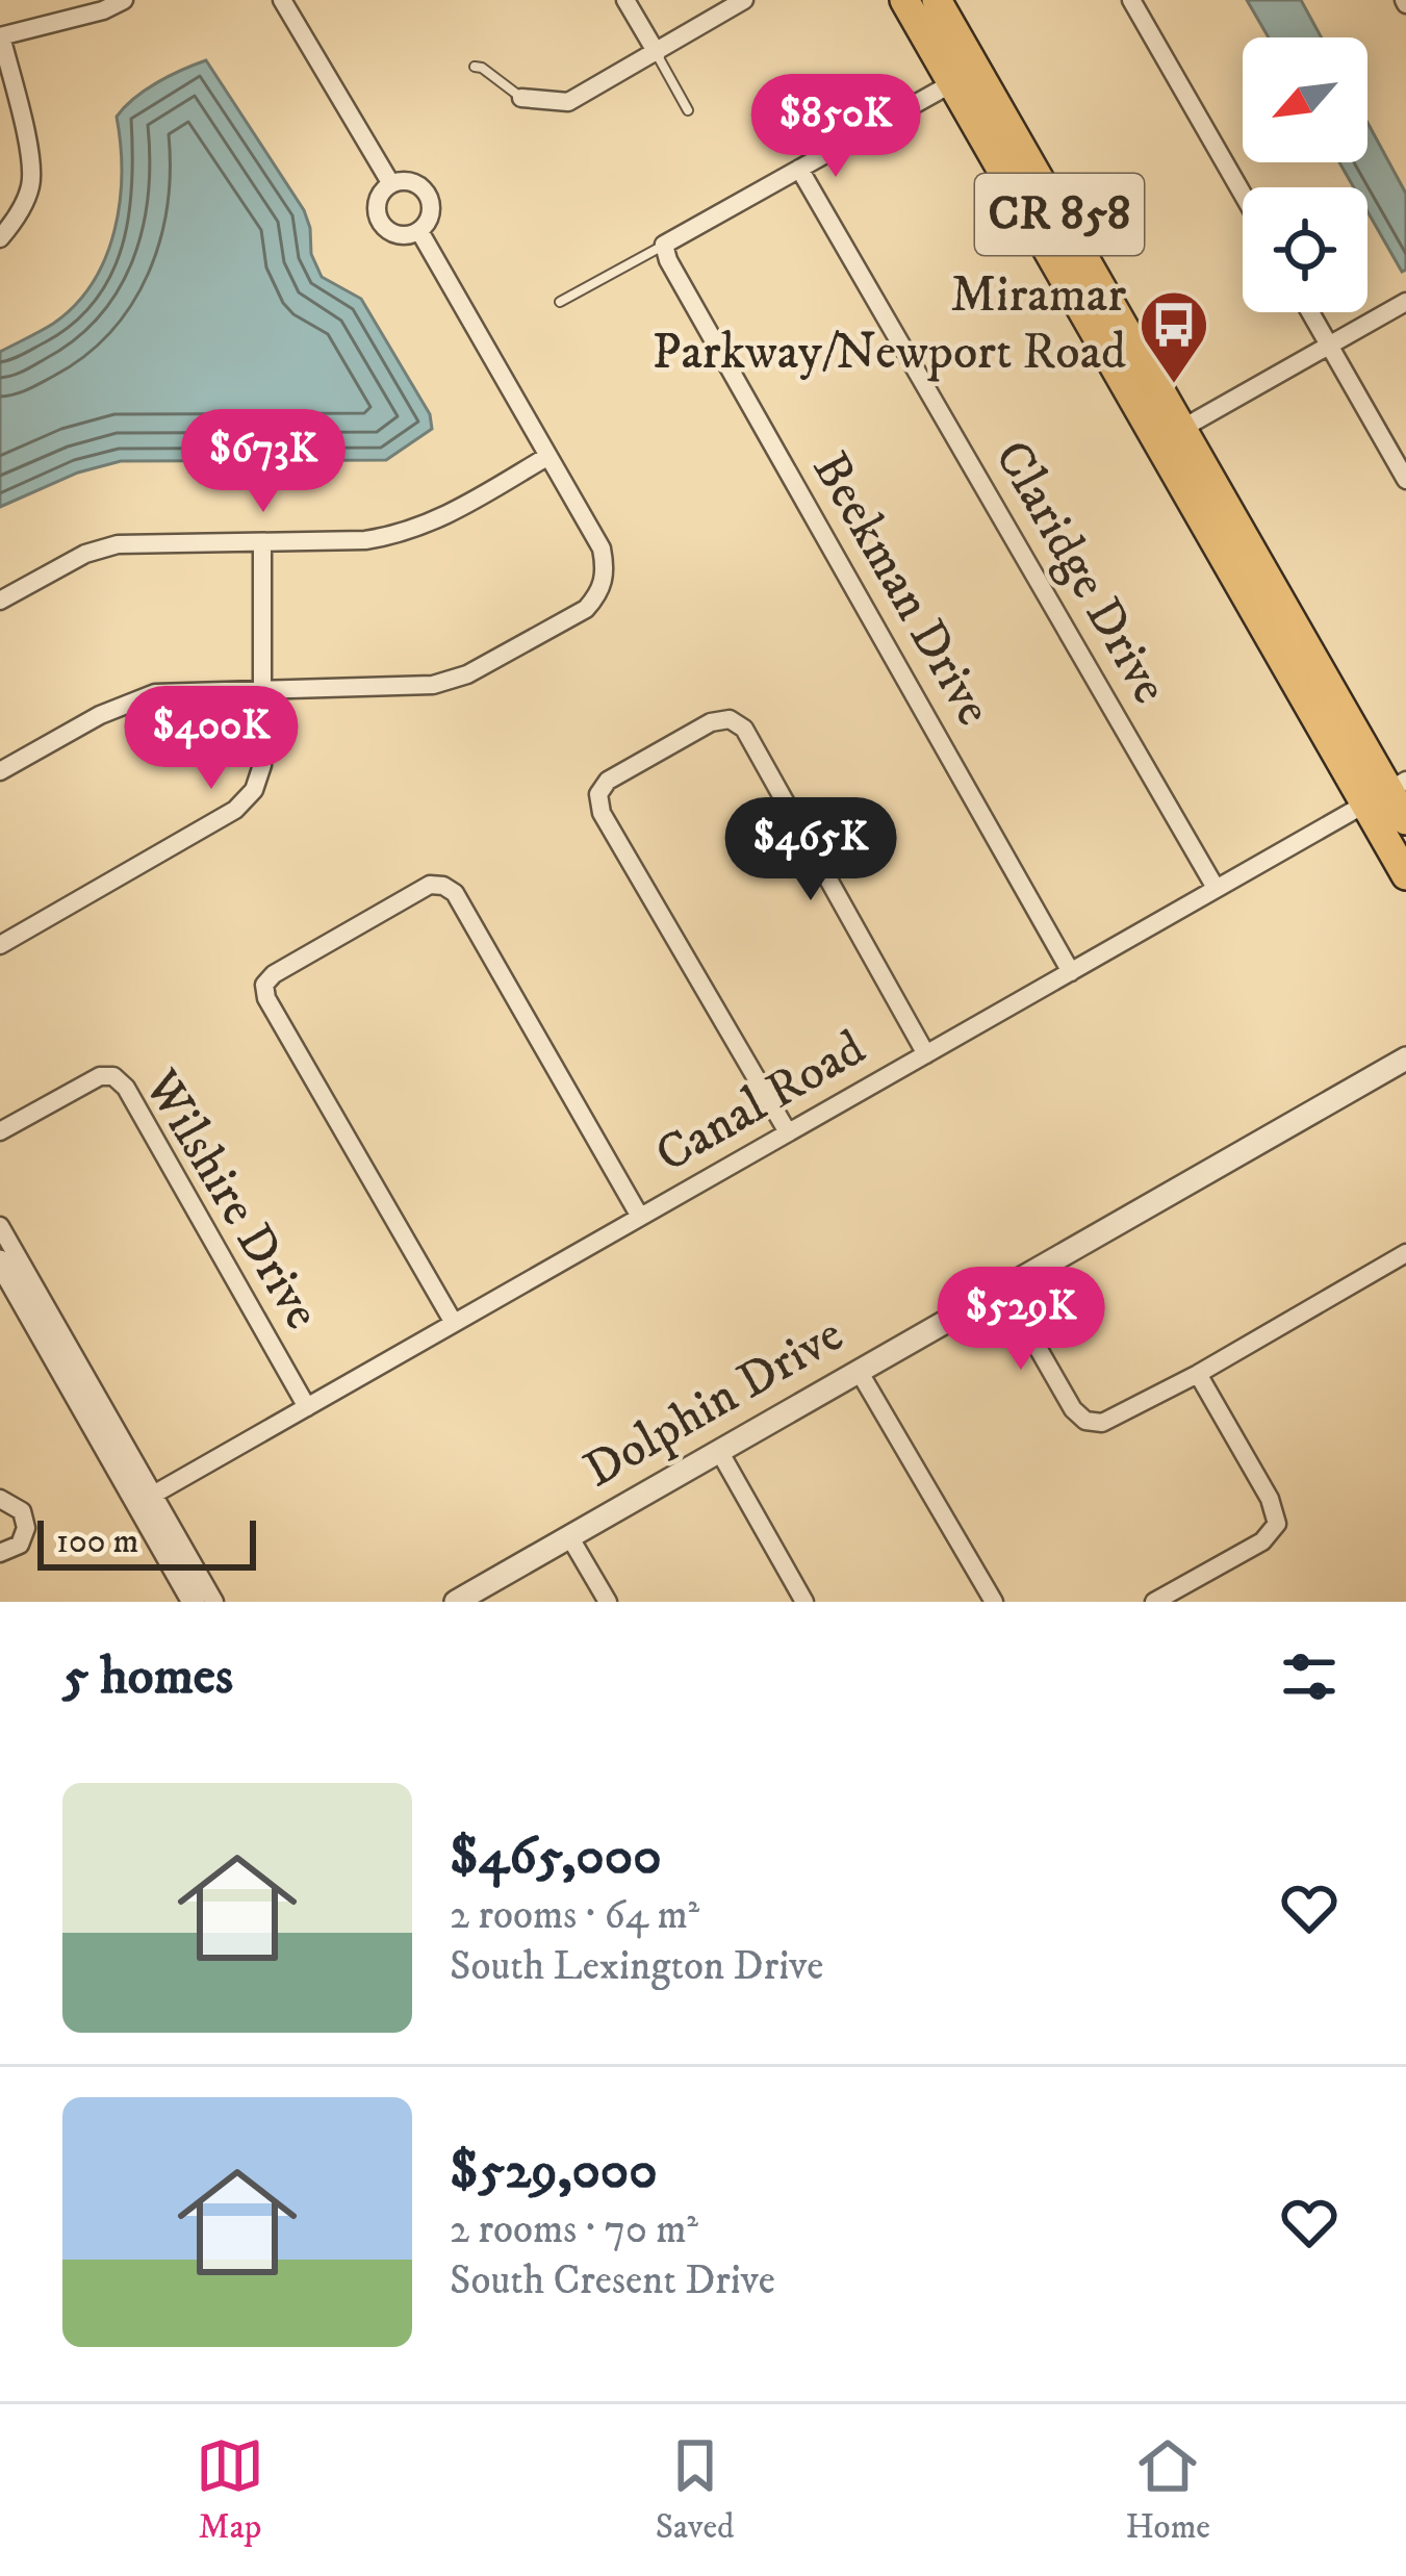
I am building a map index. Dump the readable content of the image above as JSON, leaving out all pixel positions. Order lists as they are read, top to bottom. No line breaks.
{"streets":{"main road":["CR 858"],"street":["Claridge Drive","Beekman Drive","Canal Road","Wilshire Drive","Dolphin Drive"]},"crossings":[["CR 858","Canal Road"],["Claridge Drive","Canal Road"],["Beekman Drive","Canal Road"],["Canal Road","Wilshire Drive"]],"places":{"bus stop":["Miramar Parkway/Newport Road"]},"scale_bar":"100 m","north":"bottom left","page":{"price":["$850K","$673K","$400K","$465K","$529K"],"scale":"100 m","heading":"5 homes","list":[{"name":"$465,000","note":"2 rooms · 64 m² · South Lexington Drive"},{"name":"$529,000","note":"2 rooms · 70 m² · South Cresent Drive"}],"tabs":["Map","Saved","Home"]}}
